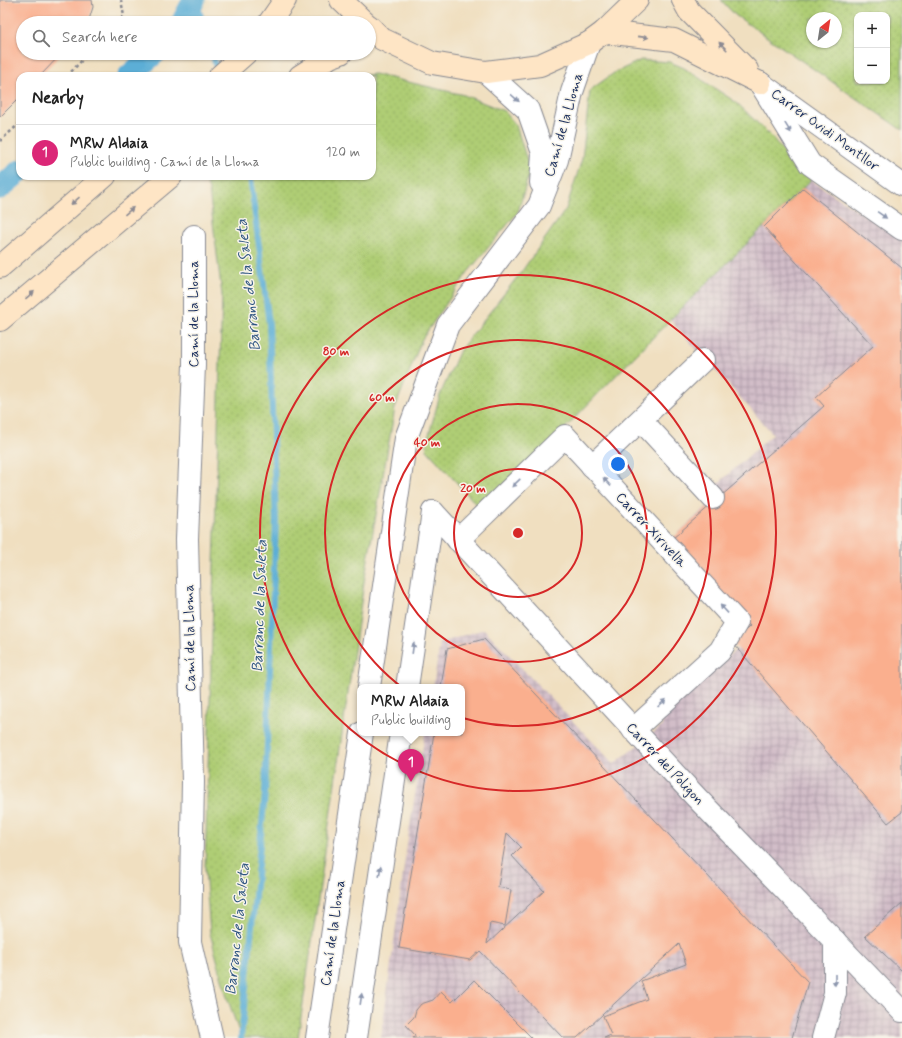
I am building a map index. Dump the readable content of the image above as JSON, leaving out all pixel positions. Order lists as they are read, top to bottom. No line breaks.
{"streets":{"street":["Camí de la Lloma","Carrer Ovidi Montllor","Carrer Xirivella","Carrer del Poligon"]},"crossings":[["Carrer Xirivella","Carrer del Poligon"]],"water":["Barranc de la Saleta"],"north":"top right","page":{"map_buttons":["+","−"],"search":"Search here","heading":"Nearby","list":[{"mark":"1","name":"MRW Aldaia","note":"Public building · Camí de la Lloma","value":"120 m"}],"popup":["MRW Aldaia","Public building"],"pins":"1"},"rings":["80 m","60 m","40 m","20 m"]}
